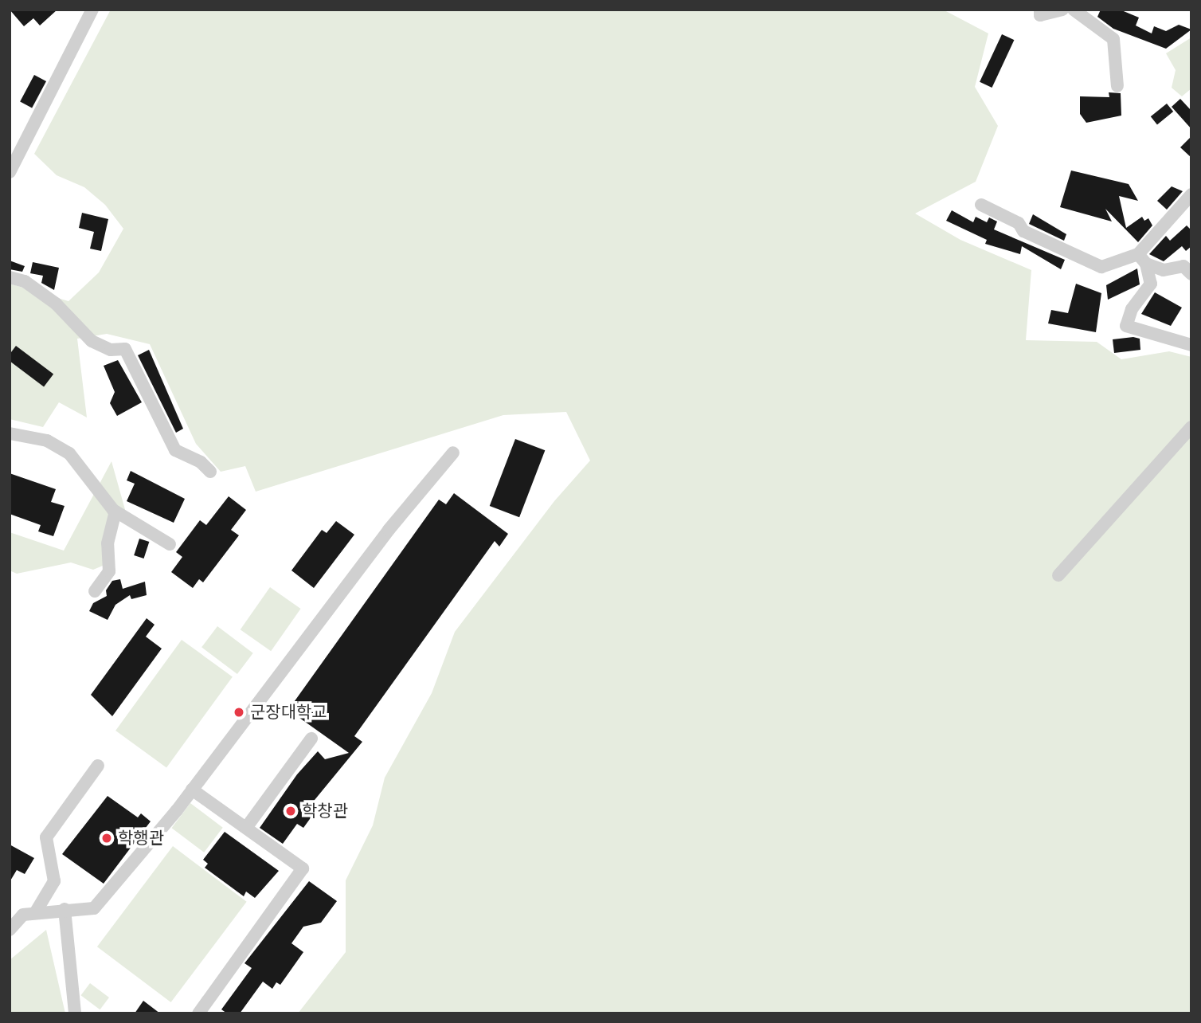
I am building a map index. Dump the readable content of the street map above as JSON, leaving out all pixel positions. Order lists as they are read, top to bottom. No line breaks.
{"places":["군장대학교","학창관","학행관"]}
